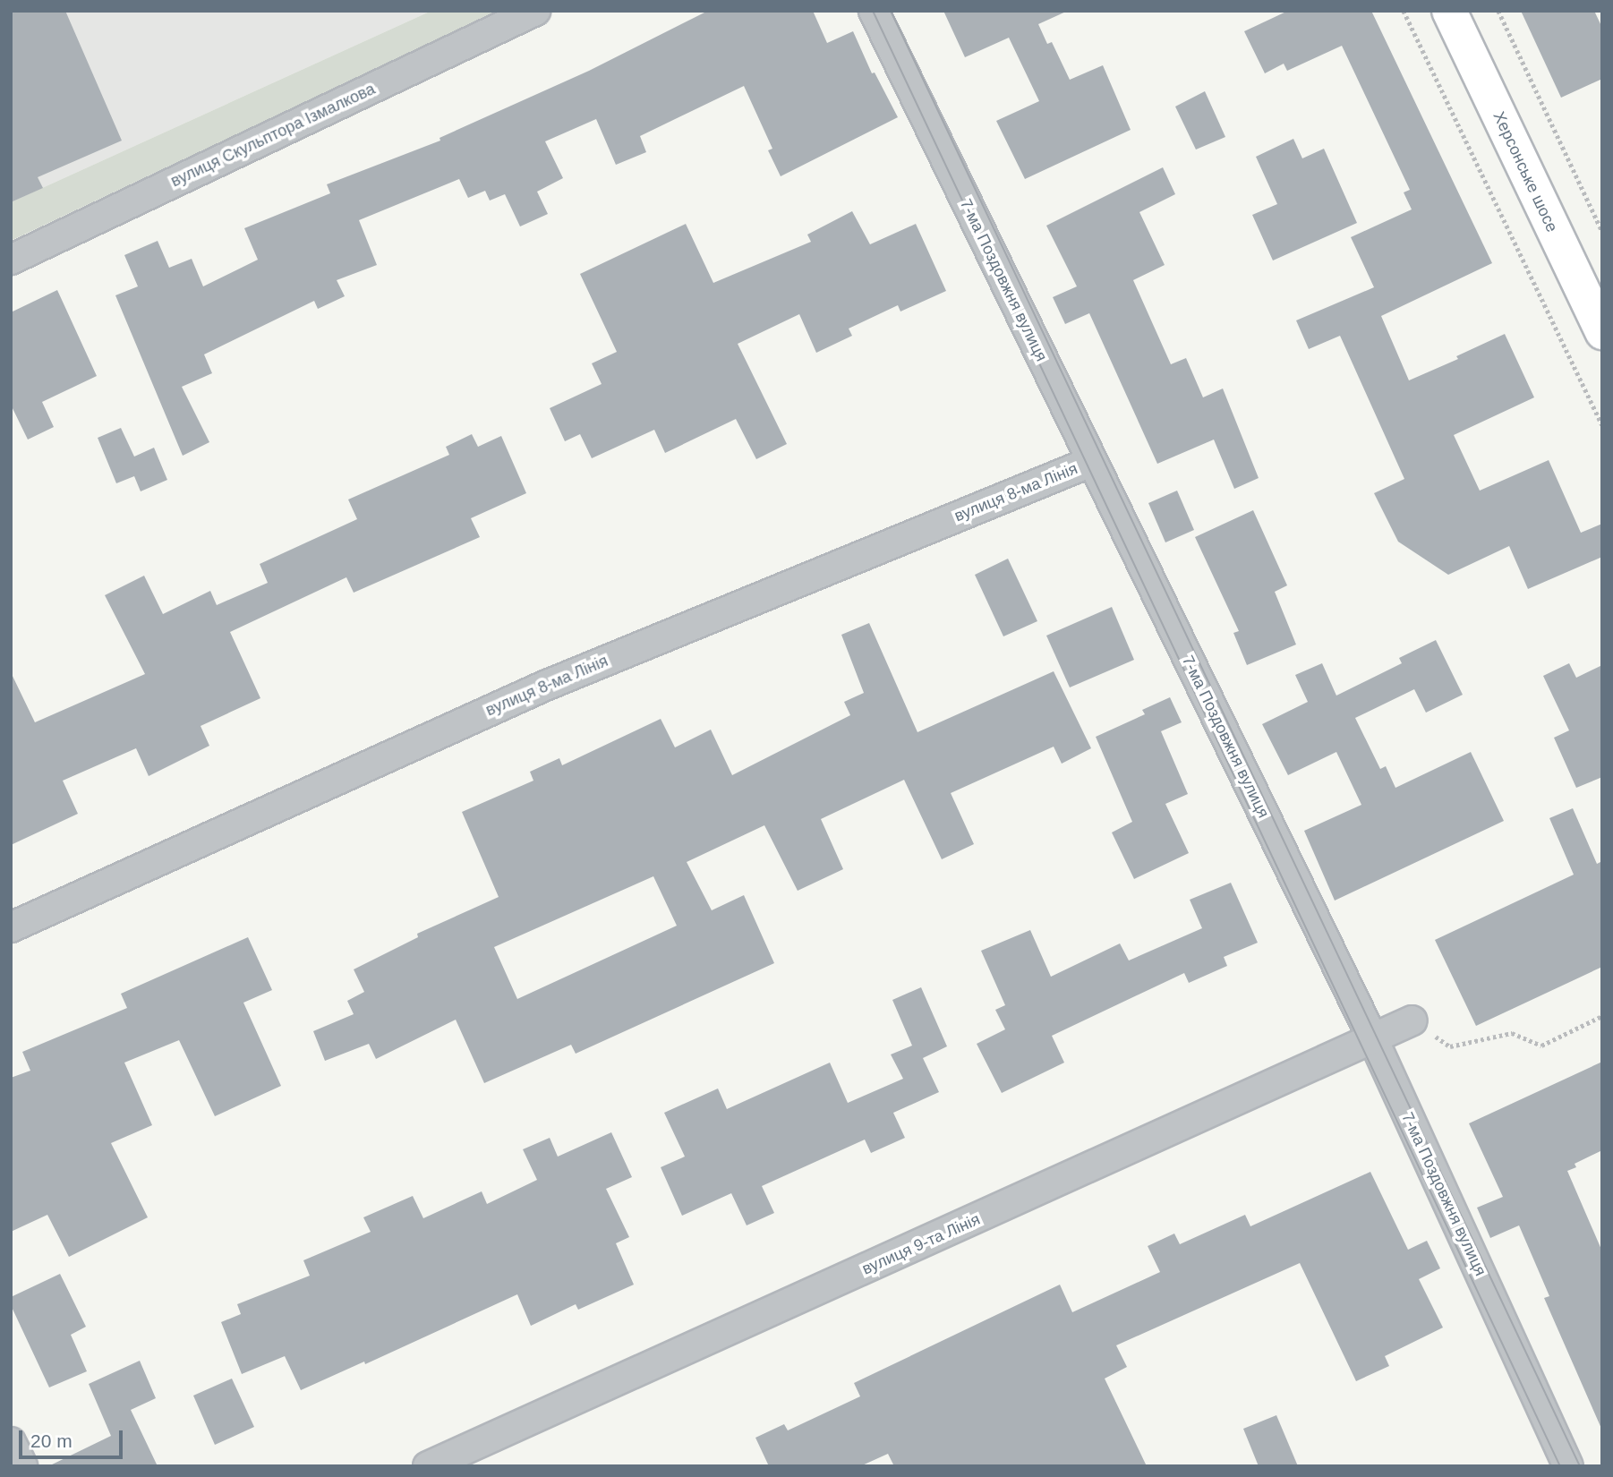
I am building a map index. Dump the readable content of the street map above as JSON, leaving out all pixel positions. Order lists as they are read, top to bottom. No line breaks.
{"streets":{"main road":["Херсонське шосе"],"street":["вулиця Скульптора Ізмалкова","7-ма Поздовжня вулиця","вулиця 8-ма Лінія","вулиця 9-та Лінія"]},"crossings":[["7-ма Поздовжня вулиця","вулиця 8-ма Лінія"],["7-ма Поздовжня вулиця","вулиця 9-та Лінія"]],"scale_bar":"20 m"}
